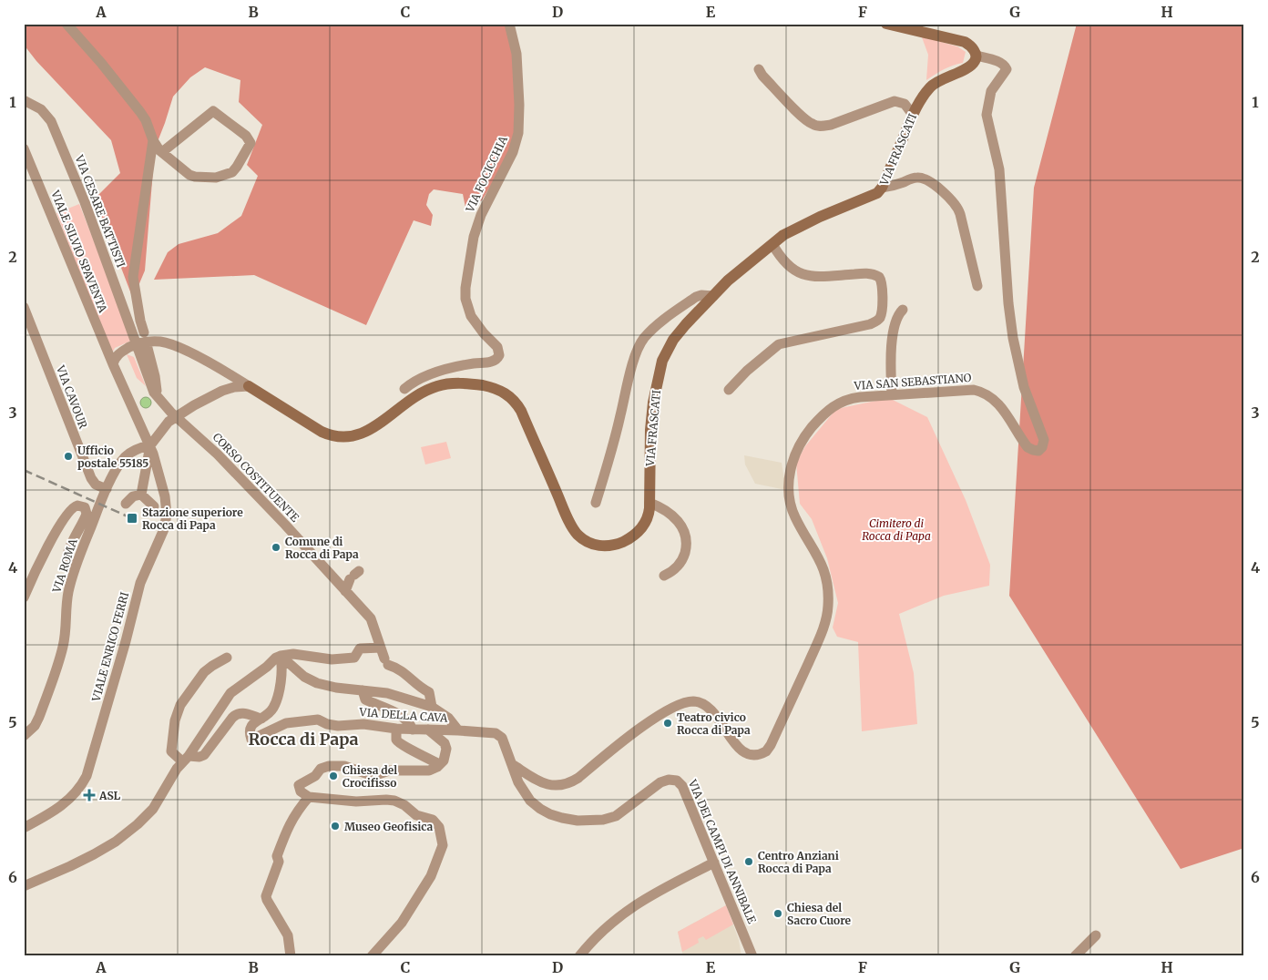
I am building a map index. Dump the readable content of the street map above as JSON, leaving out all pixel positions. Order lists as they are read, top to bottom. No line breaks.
{"streets":{"main road":["VIA FRASCATI"],"street":["VIA FOCICCHIA","VIA CESARE BATTISTI","VIALE SILVIO SPAVENTA","VIA SAN SEBASTIANO","VIA CAVOUR","CORSO COSTITUENTE","VIA ROMA","VIALE ENRICO FERRI","VIA DELLA CAVA","VIA DEI CAMPI DI ANNIBALE"]},"crossings":[["VIA FRASCATI","VIA SAN SEBASTIANO"],["VIA CESARE BATTISTI","CORSO COSTITUENTE"],["VIALE SILVIO SPAVENTA","VIA ROMA"],["VIALE SILVIO SPAVENTA","VIALE ENRICO FERRI"],["VIA SAN SEBASTIANO","VIA DEI CAMPI DI ANNIBALE"],["VIA CAVOUR","VIA ROMA"],["VIA ROMA","VIALE ENRICO FERRI"],["VIA DELLA CAVA","VIA DEI CAMPI DI ANNIBALE"]],"districts":["Rocca di Papa"],"parks":["Cimitero di Rocca di Papa"],"places":{"other":["Ufficio postale 55185","Comune di Rocca di Papa","Teatro civico Rocca di Papa","Chiesa del Crocifisso","Museo Geofisica","Centro Anziani Rocca di Papa","Chiesa del Sacro Cuore"],"transit":["Stazione superiore Rocca di Papa"],"health":["ASL"]},"grid":{"columns":["A","B","C","D","E","F","G","H"],"rows":["1","2","3","4","5","6"]}}
